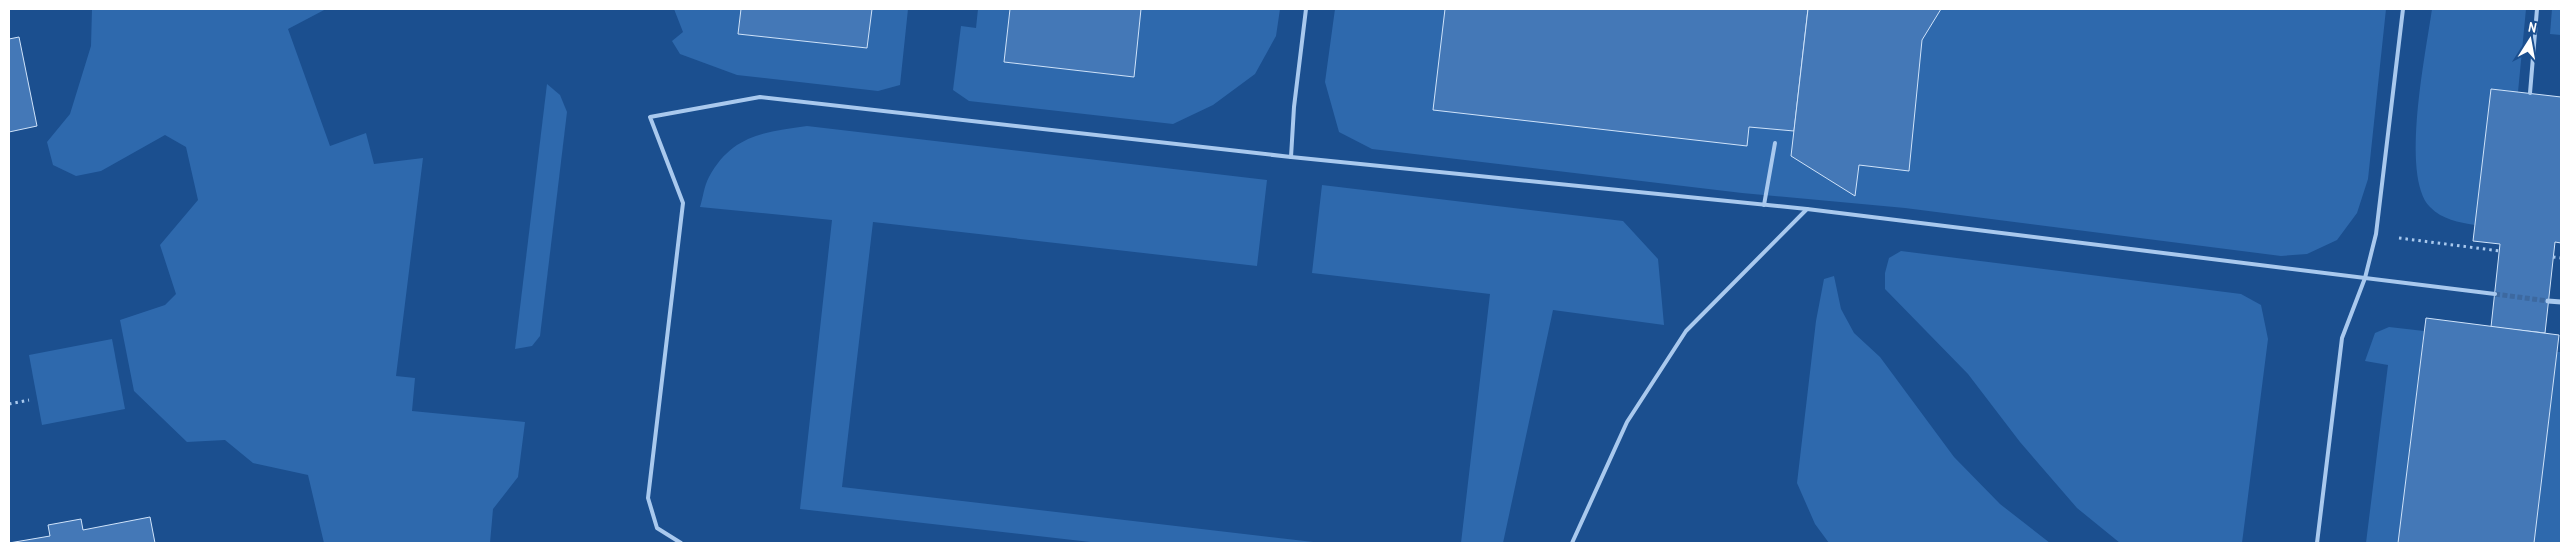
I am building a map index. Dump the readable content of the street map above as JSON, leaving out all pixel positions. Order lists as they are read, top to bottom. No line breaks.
{"north":"top"}
